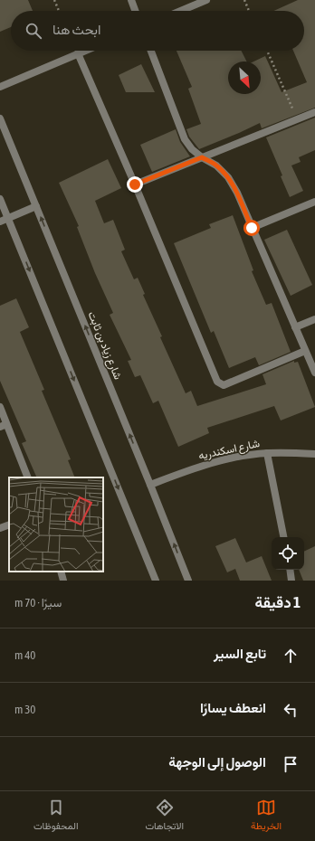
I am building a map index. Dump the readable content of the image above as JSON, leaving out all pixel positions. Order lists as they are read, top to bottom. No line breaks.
{"streets":{"street":["شارع زياد بن ثابت","شارع اسكندريه"]},"crossings":[["شارع زياد بن ثابت","شارع اسكندريه"]],"north":"bottom right","page":{"search":"ابحث هنا","heading":["1 دقيقة","سيرًا · 70 m"],"list":[["تابع السير","40 m"],["انعطف يسارًا","30 m"],"الوصول إلى الوجهة"],"nav":["الخريطة","الاتجاهات","المحفوظات"]}}
